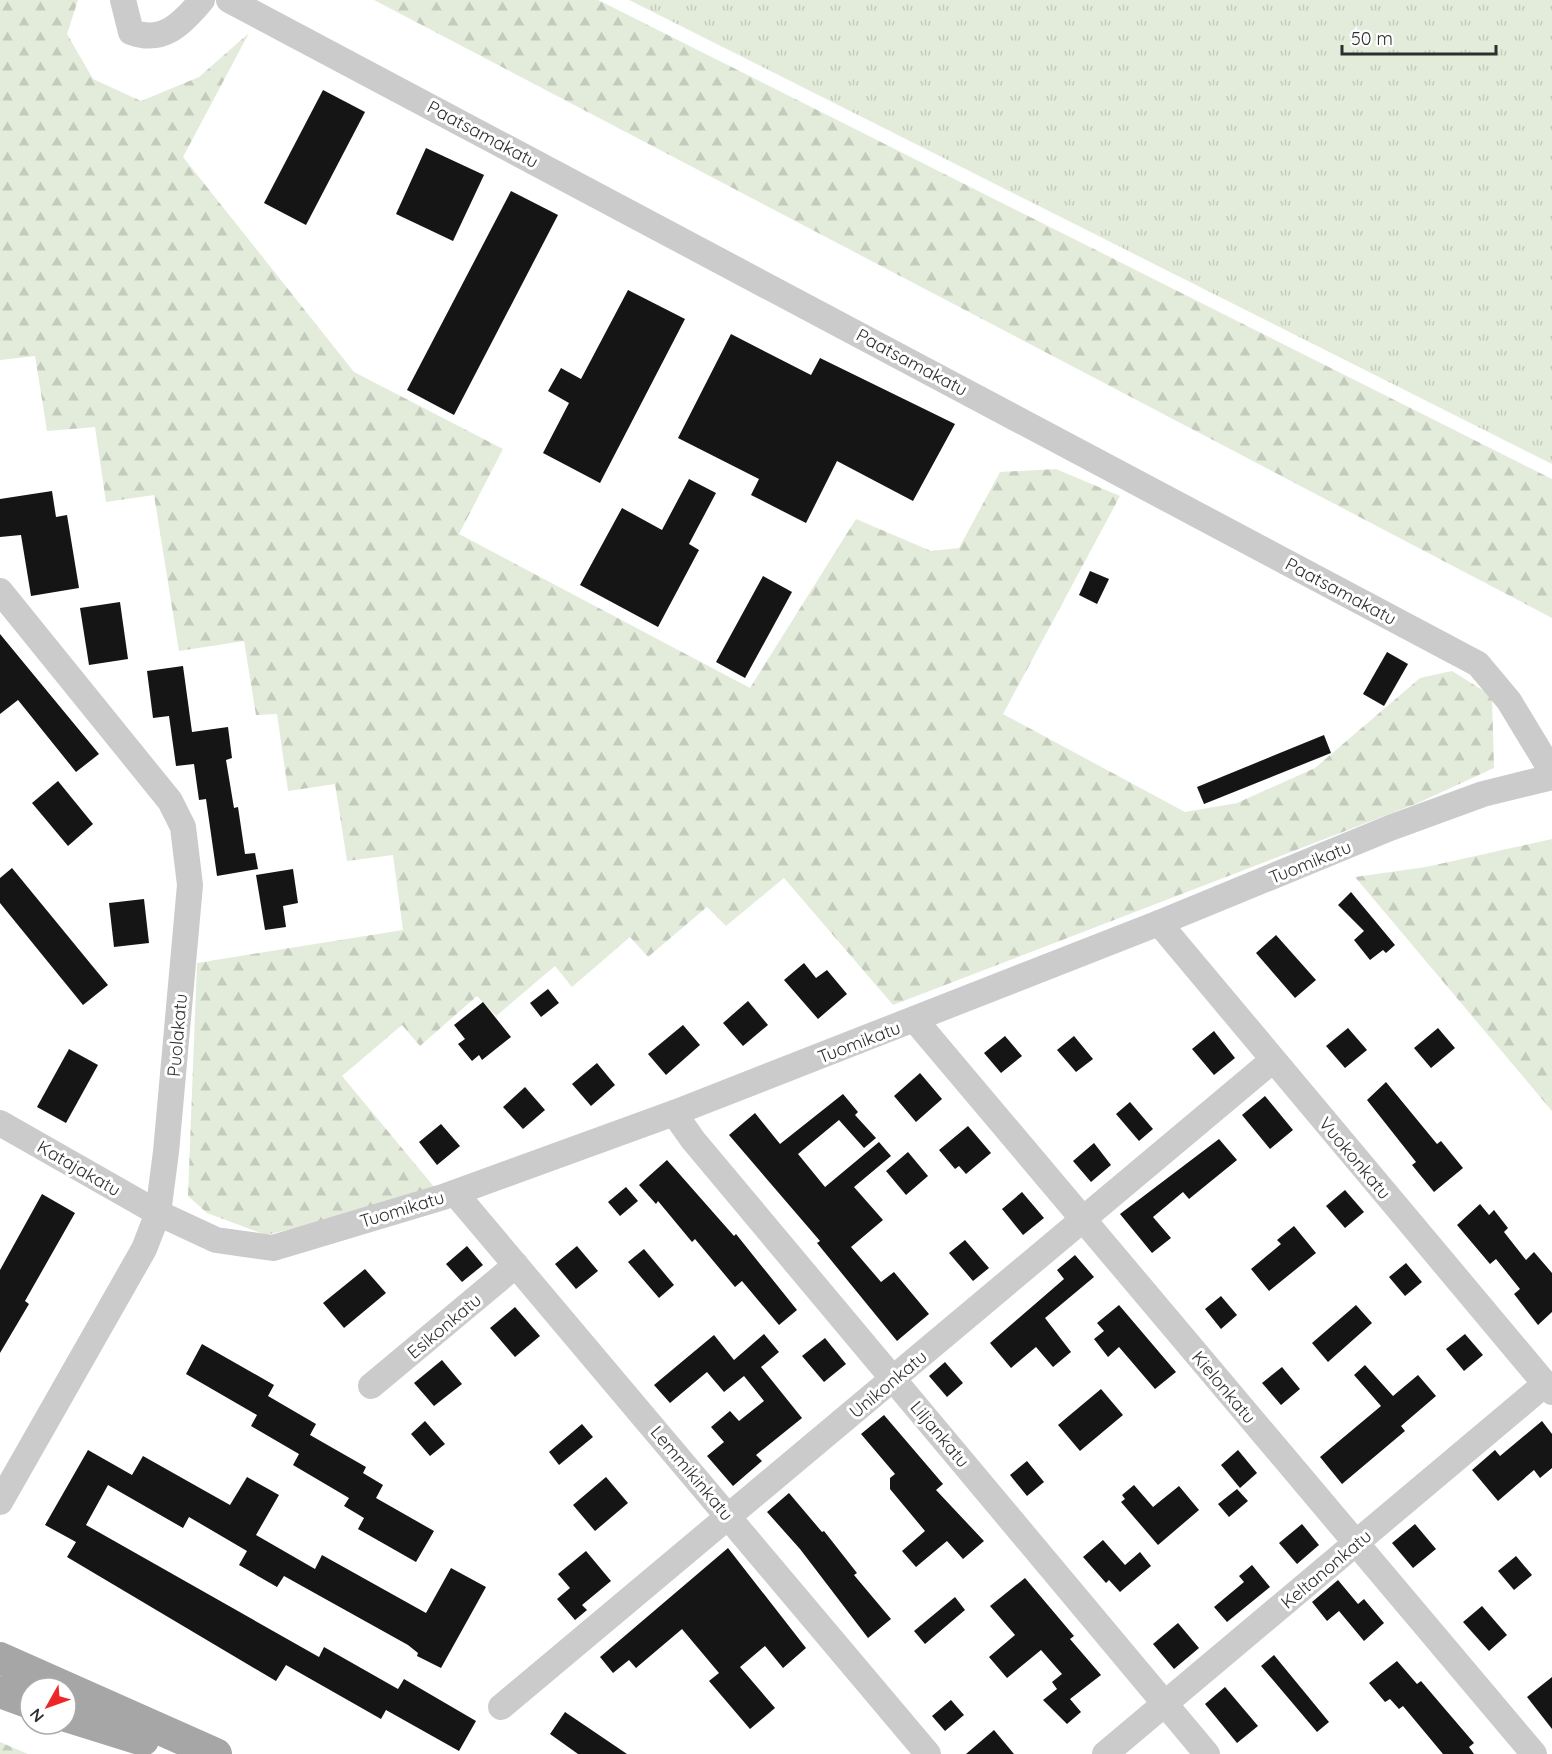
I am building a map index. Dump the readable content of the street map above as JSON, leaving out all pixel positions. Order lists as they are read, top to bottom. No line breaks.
{"streets":{"street":["Paatsamakatu","Tuomikatu","Puolakatu","Vuokonkatu","Katajakatu","Esikonkatu","Unikonkatu","Kielonkatu","Liljankatu","Lemmikinkatu","Keltanonkatu"]},"crossings":[["Tuomikatu","Puolakatu"],["Tuomikatu","Vuokonkatu"],["Tuomikatu","Katajakatu"],["Tuomikatu","Kielonkatu"],["Tuomikatu","Liljankatu"],["Tuomikatu","Lemmikinkatu"],["Puolakatu","Katajakatu"],["Vuokonkatu","Unikonkatu"],["Vuokonkatu","Keltanonkatu"],["Esikonkatu","Lemmikinkatu"],["Unikonkatu","Kielonkatu"],["Unikonkatu","Liljankatu"],["Unikonkatu","Lemmikinkatu"],["Kielonkatu","Keltanonkatu"],["Liljankatu","Keltanonkatu"]],"scale_bar":"50 m","north":"bottom left"}
